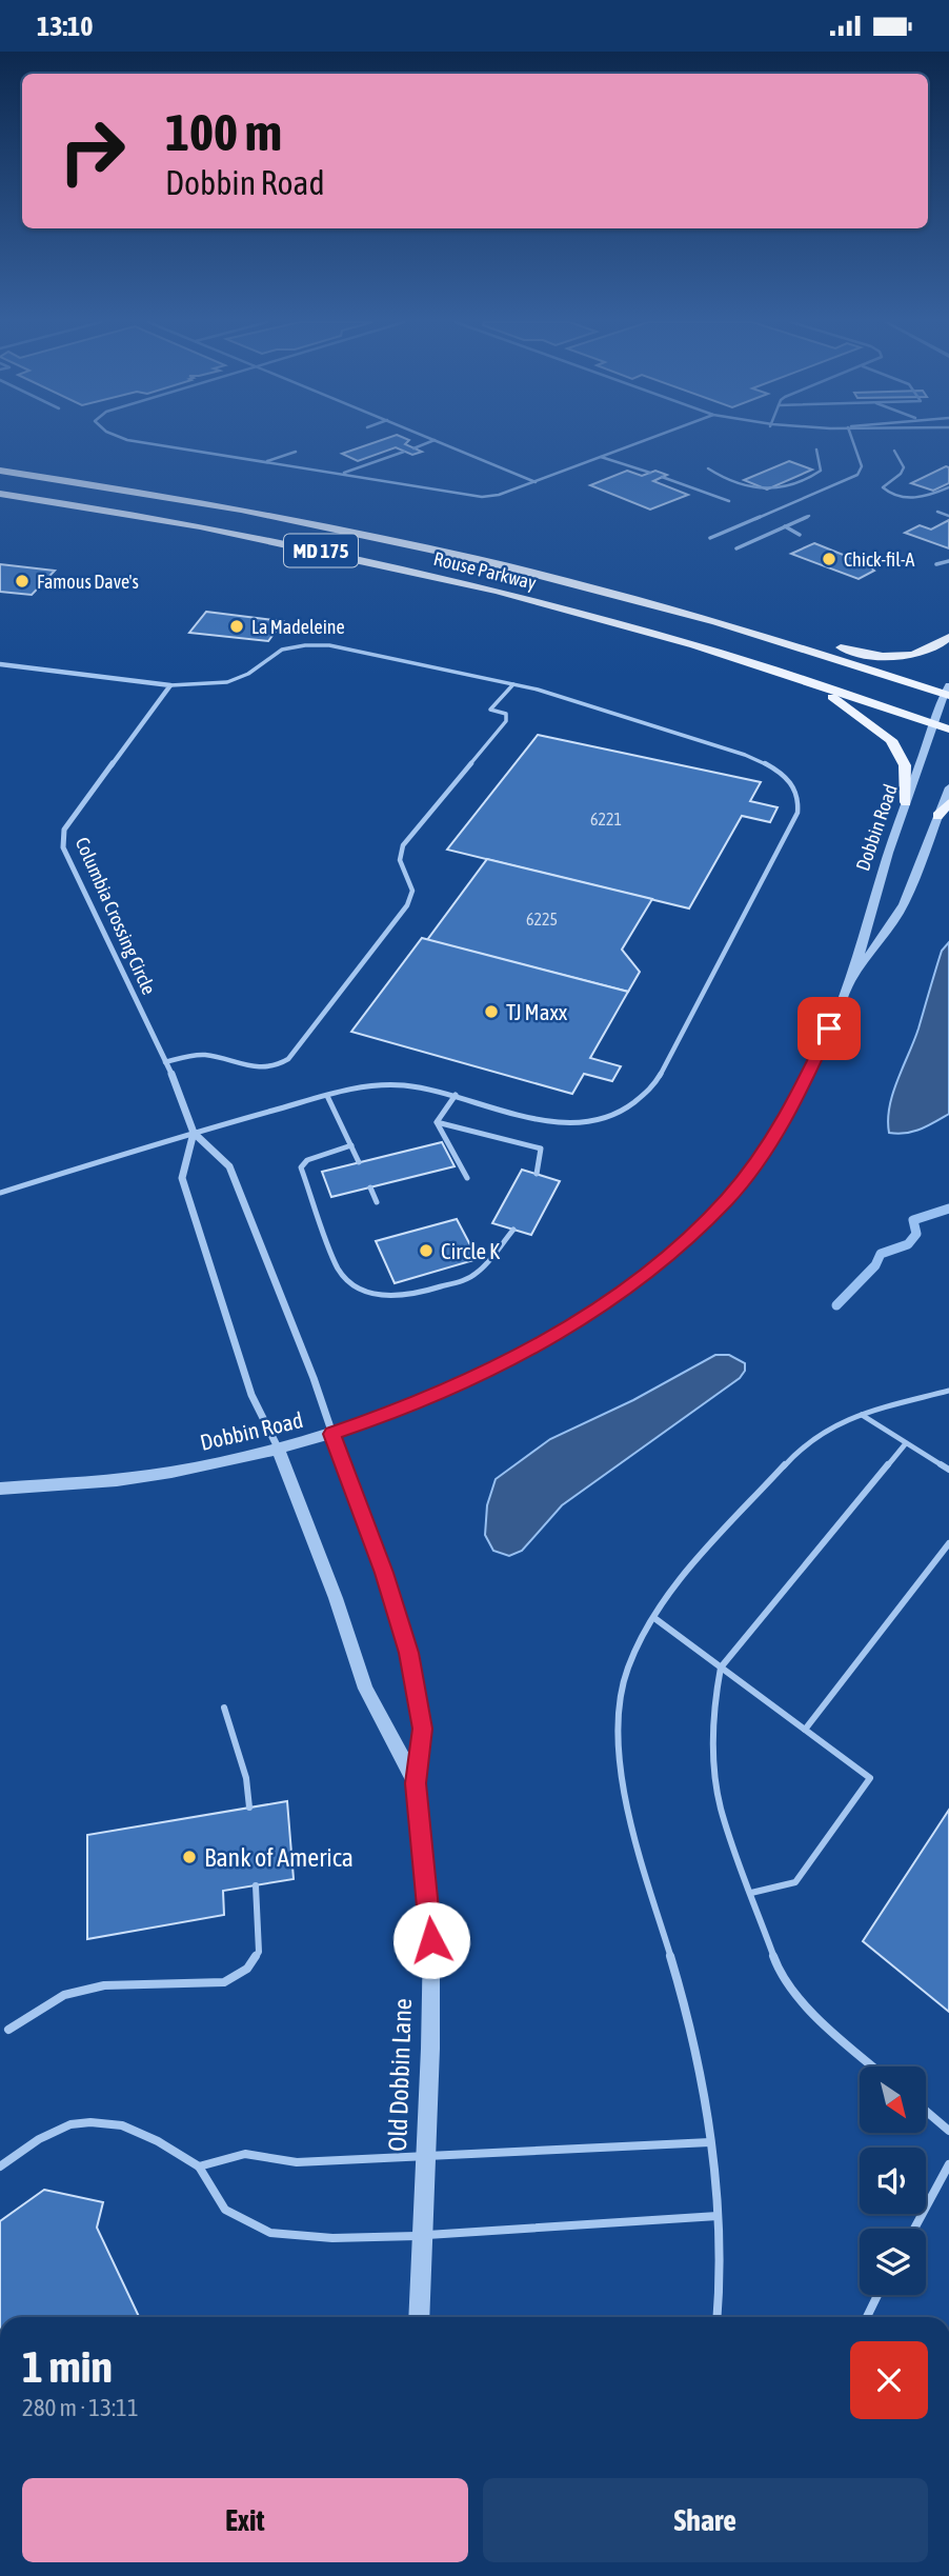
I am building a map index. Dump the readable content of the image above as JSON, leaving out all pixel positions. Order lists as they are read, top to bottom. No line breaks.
{"streets":{"main road":["MD 175","Rouse Parkway"],"street":["Dobbin Road","Columbia Crossing Circle","Old Dobbin Lane"]},"crossings":[["Rouse Parkway","Dobbin Road"],["Dobbin Road","Columbia Crossing Circle"],["Dobbin Road","Old Dobbin Lane"],["Columbia Crossing Circle","Old Dobbin Lane"]],"places":["Chick-fil-A","Famous Dave's","La Madeleine","TJ Maxx","Circle K","Bank of America"],"house_numbers":["6221","6225"],"north":"bottom right","page":{"status":"13:10","turn":["100 m","Dobbin Road"],"heading":["1 min","280 m · 13:11"],"buttons":["Exit","Share"]}}
